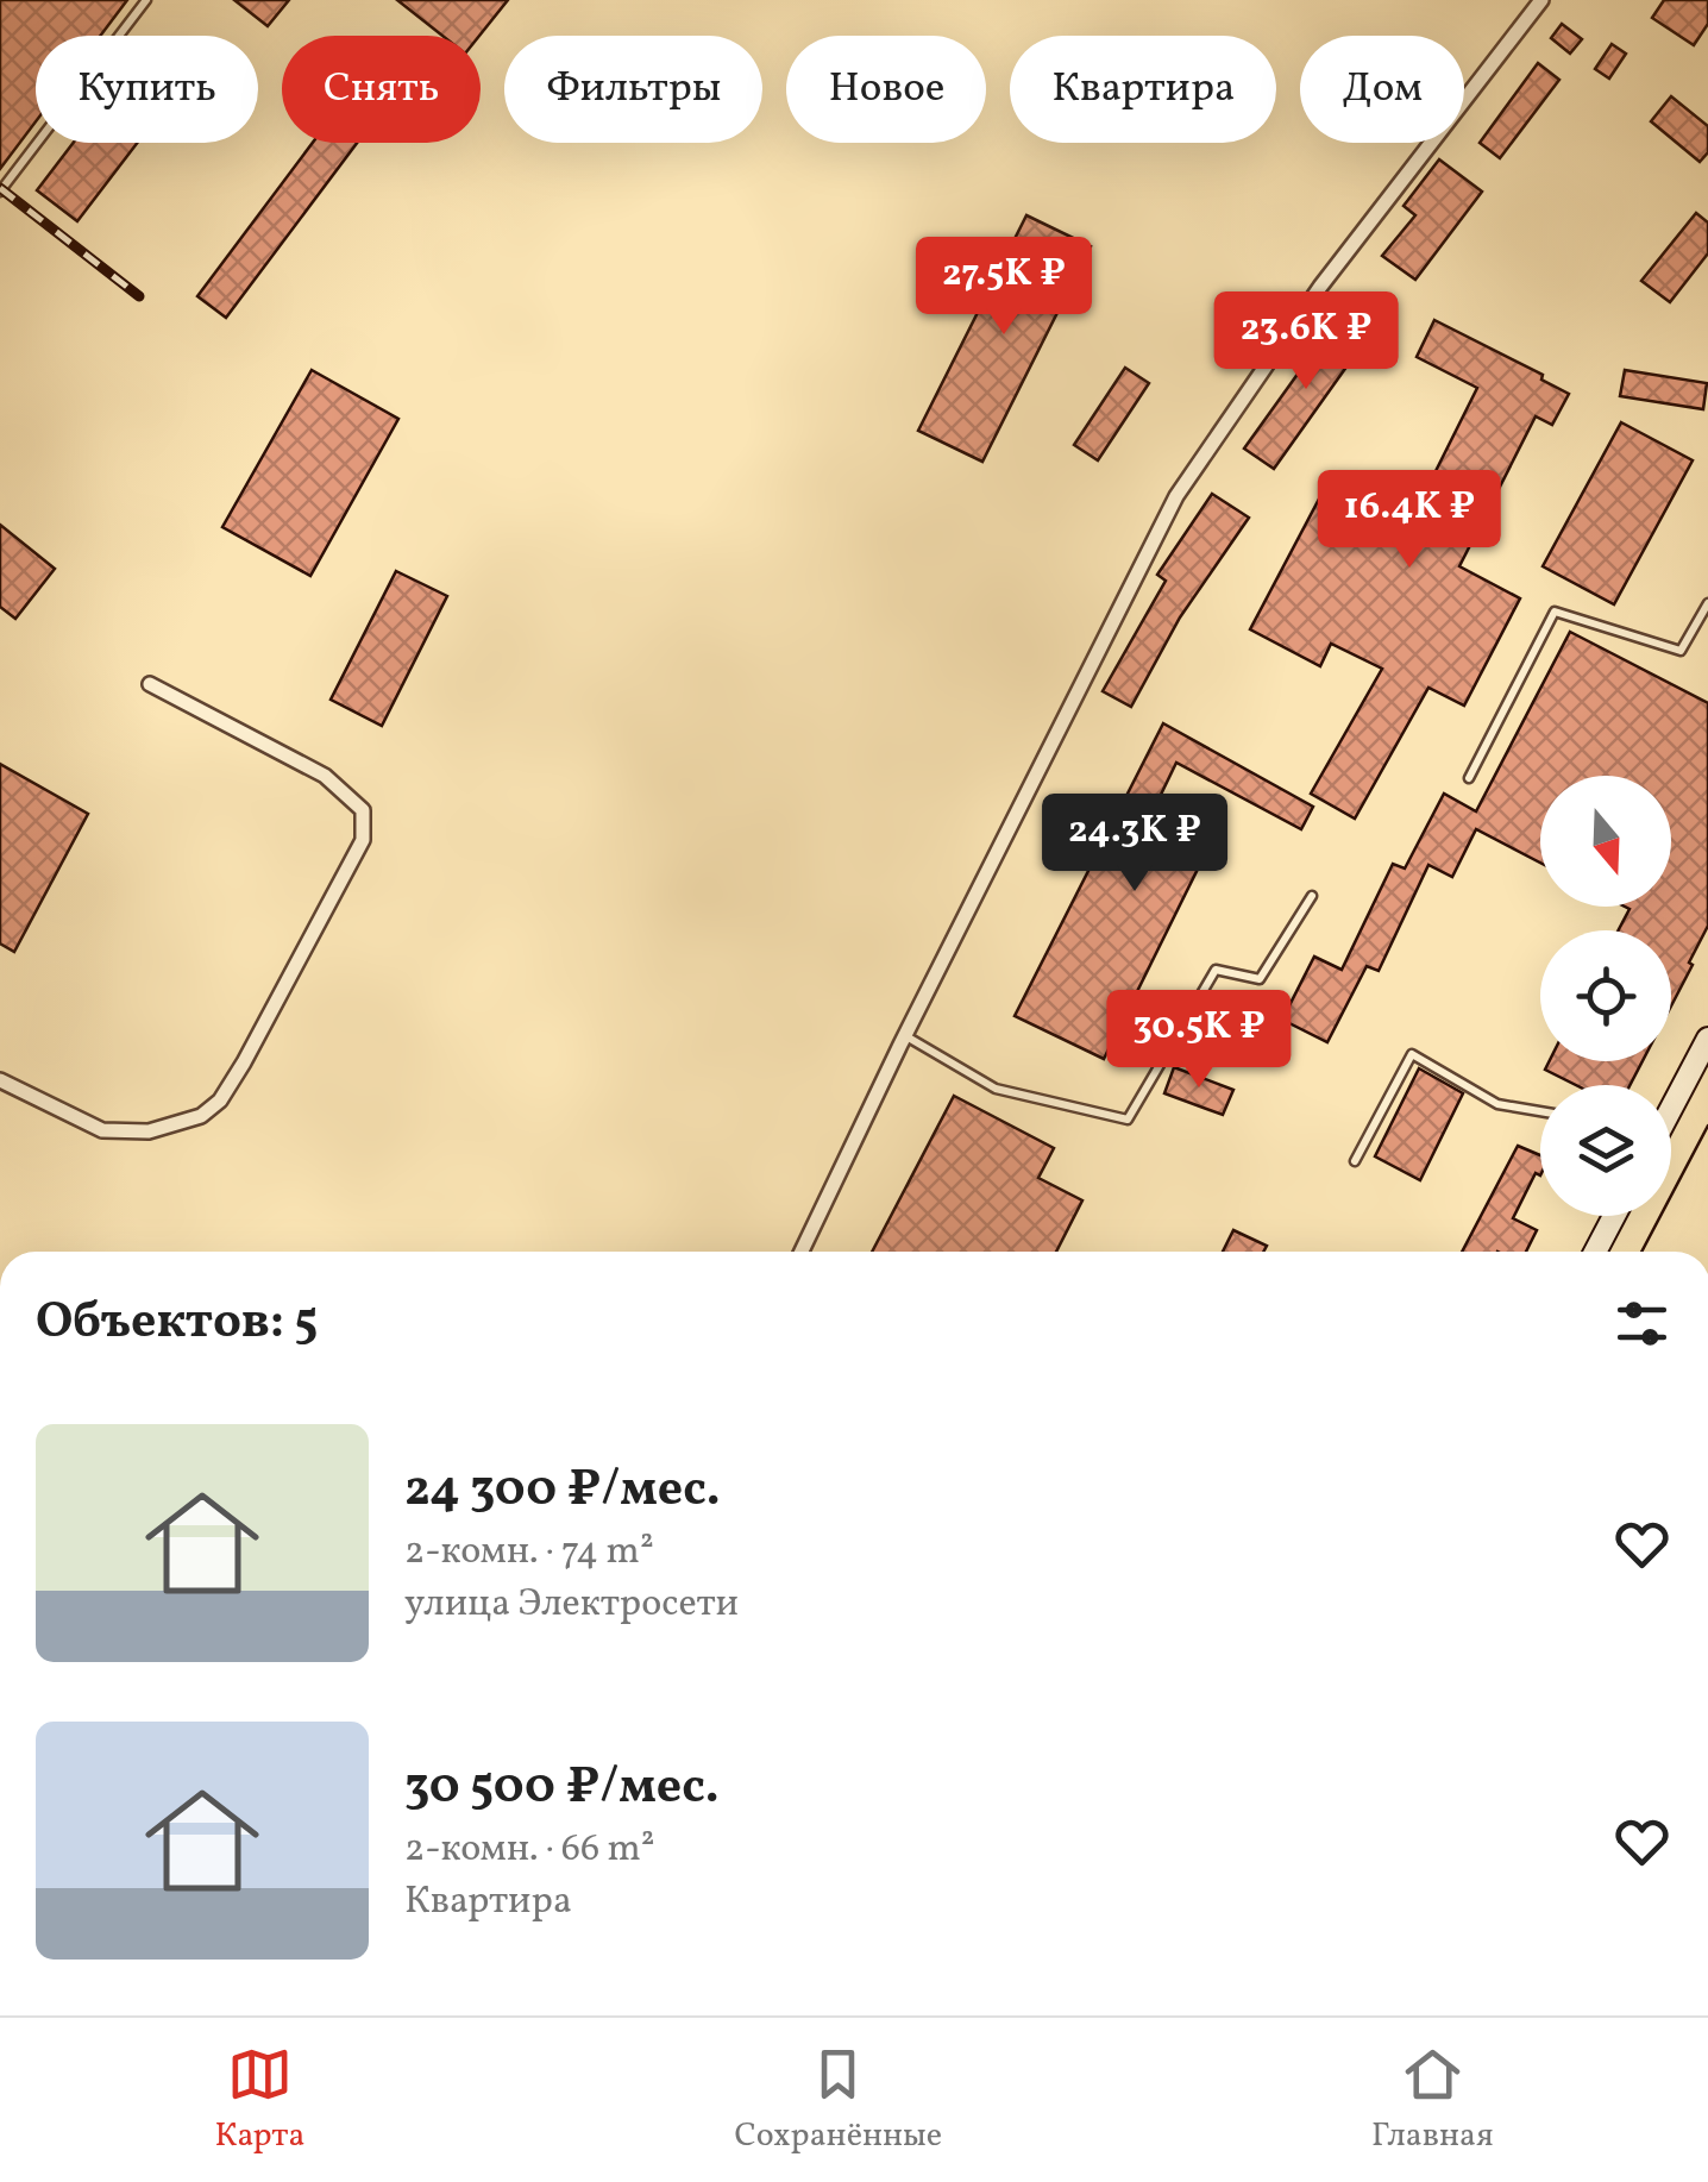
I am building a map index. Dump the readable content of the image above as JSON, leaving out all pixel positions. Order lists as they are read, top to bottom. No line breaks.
{"north":"bottom","page":{"chip":["Купить","Снять","Фильтры","Новое","Квартира","Дом"],"price":["27.5K ₽","23.6K ₽","16.4K ₽","24.3K ₽","30.5K ₽"],"heading":"Объектов: 5","list":[{"name":"24 300 ₽/мес.","note":"2-комн. · 74 m² · улица Электросети"},{"name":"30 500 ₽/мес.","note":"2-комн. · 66 m² · Квартира"}],"tabs":["Карта","Сохранённые","Главная"]}}
